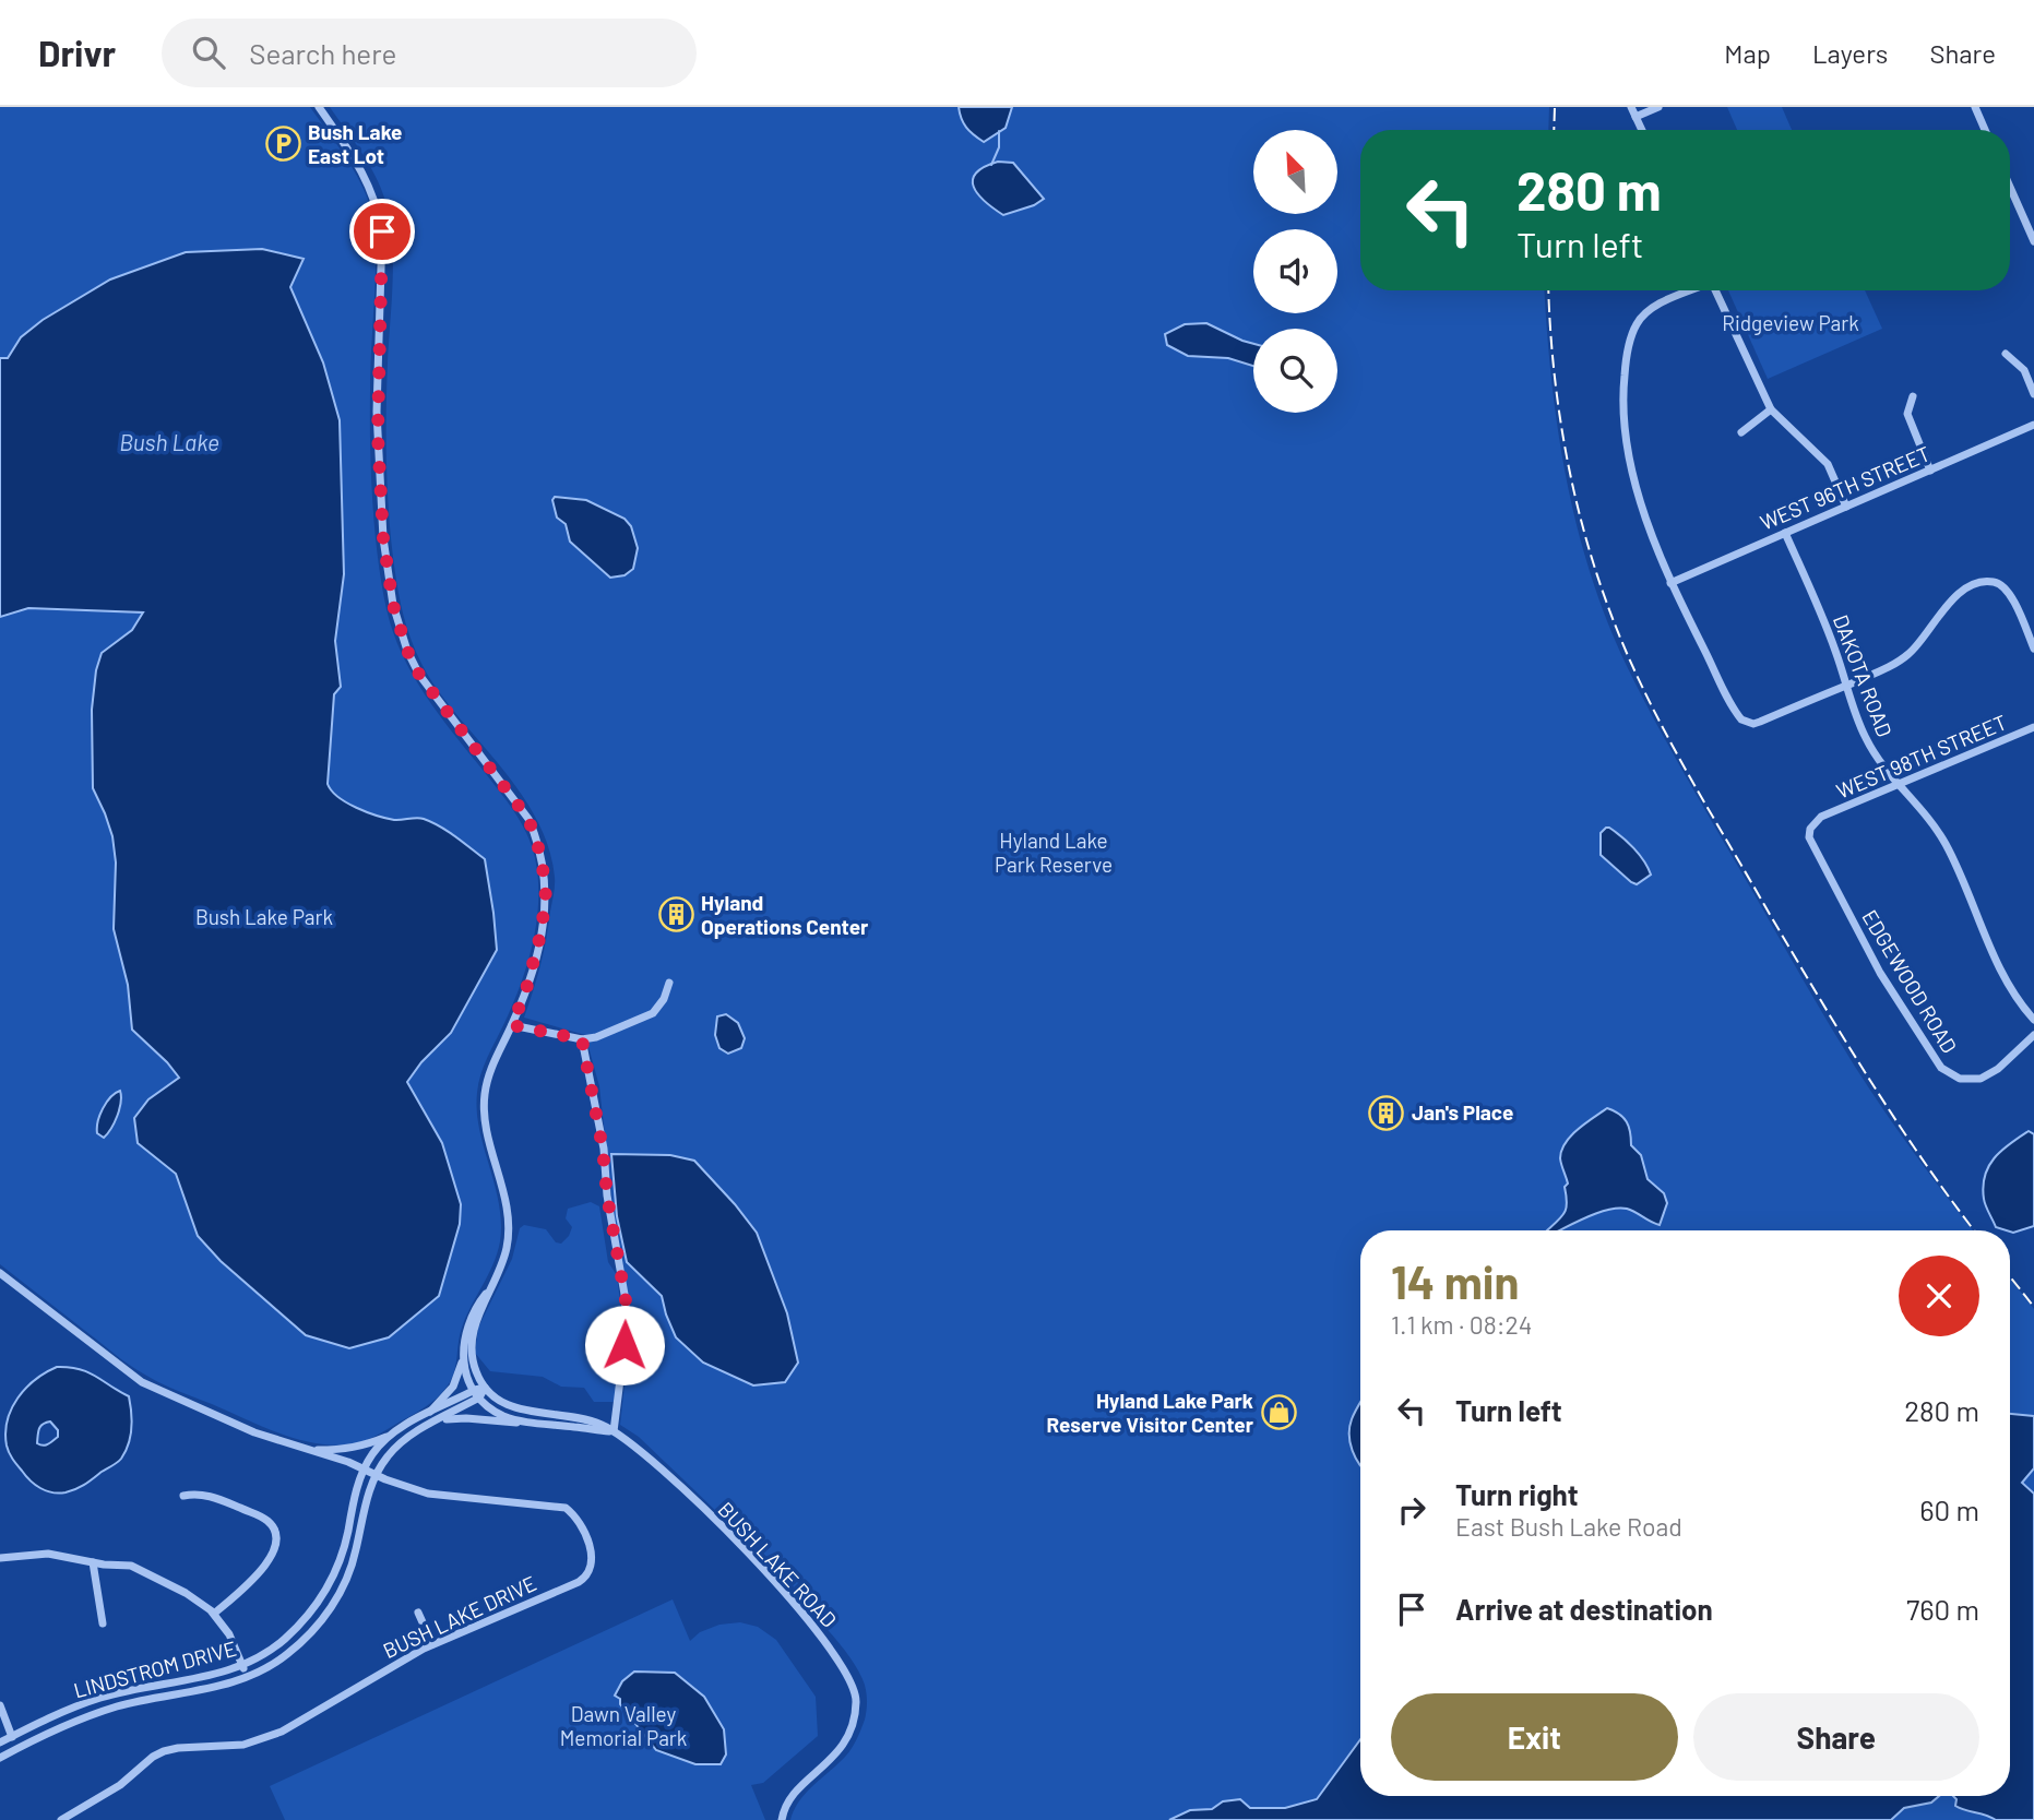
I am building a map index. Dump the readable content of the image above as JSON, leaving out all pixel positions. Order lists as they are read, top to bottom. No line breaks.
{"streets":{"street":["WEST 96TH STREET","DAKOTA ROAD","WEST 98TH STREET","EDGEWOOD ROAD","BUSH LAKE ROAD","BUSH LAKE DRIVE","LINDSTROM DRIVE"]},"crossings":[["WEST 96TH STREET","DAKOTA ROAD"],["DAKOTA ROAD","WEST 98TH STREET"],["WEST 98TH STREET","EDGEWOOD ROAD"],["BUSH LAKE DRIVE","LINDSTROM DRIVE"]],"water":["Bush Lake"],"parks":["Ridgeview Park","Hyland Lake Park Reserve","Bush Lake Park","Dawn Valley Memorial Park"],"places":{"parking":["Bush Lake East Lot"],"building":["Hyland Operations Center","Jan's Place"],"shop":["Hyland Lake Park Reserve Visitor Center"]},"north":"top left","page":{"header":"Drivr","search":"Search here","nav":["Map","Layers","Share"],"turn":["280 m","Turn left"],"heading":["14 min","1.1 km · 08:24"],"list":[{"name":"Turn left","value":"280 m"},{"name":"Turn right","note":"East Bush Lake Road","value":"60 m"},{"name":"Arrive at destination","value":"760 m"}],"buttons":["Exit","Share"]}}
